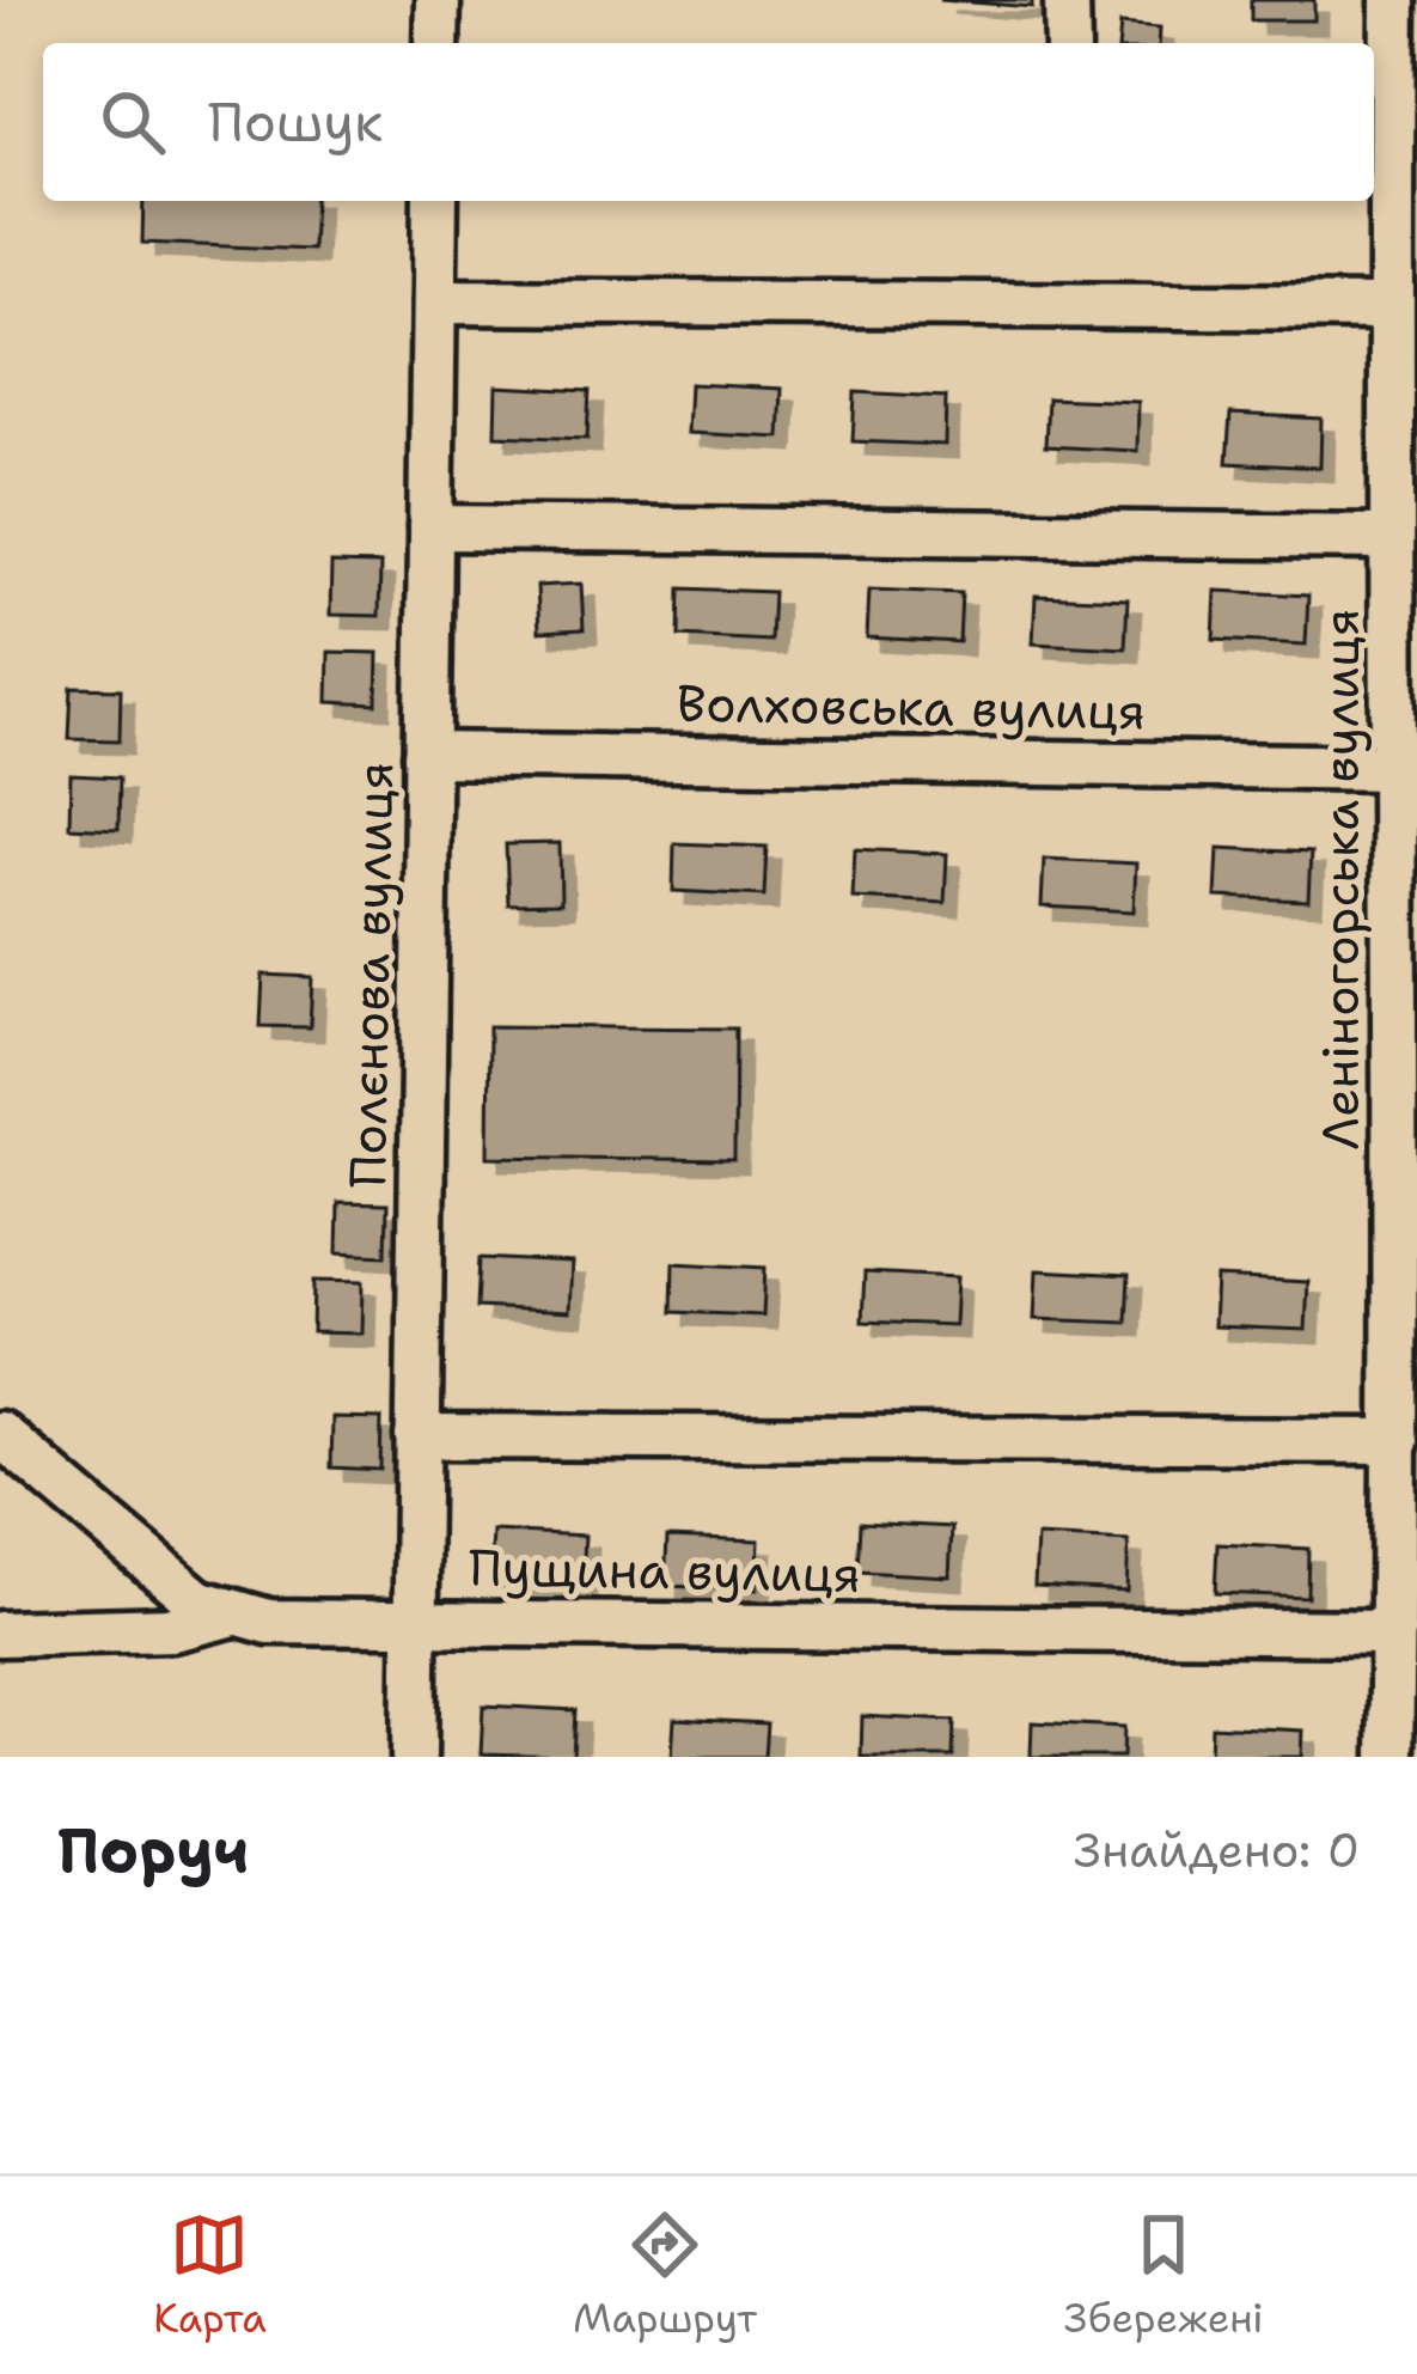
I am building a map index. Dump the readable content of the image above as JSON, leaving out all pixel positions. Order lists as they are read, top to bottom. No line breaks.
{"streets":{"street":["Волховська вулиця","Леніногорська вулиця","Полєнова вулиця","Пущина вулиця"]},"crossings":[["Волховська вулиця","Леніногорська вулиця"],["Волховська вулиця","Полєнова вулиця"],["Леніногорська вулиця","Пущина вулиця"],["Полєнова вулиця","Пущина вулиця"]],"page":{"search":"Пошук","heading":["Поруч","Знайдено: 0"],"nav":["Карта","Маршрут","Збережені"]}}
